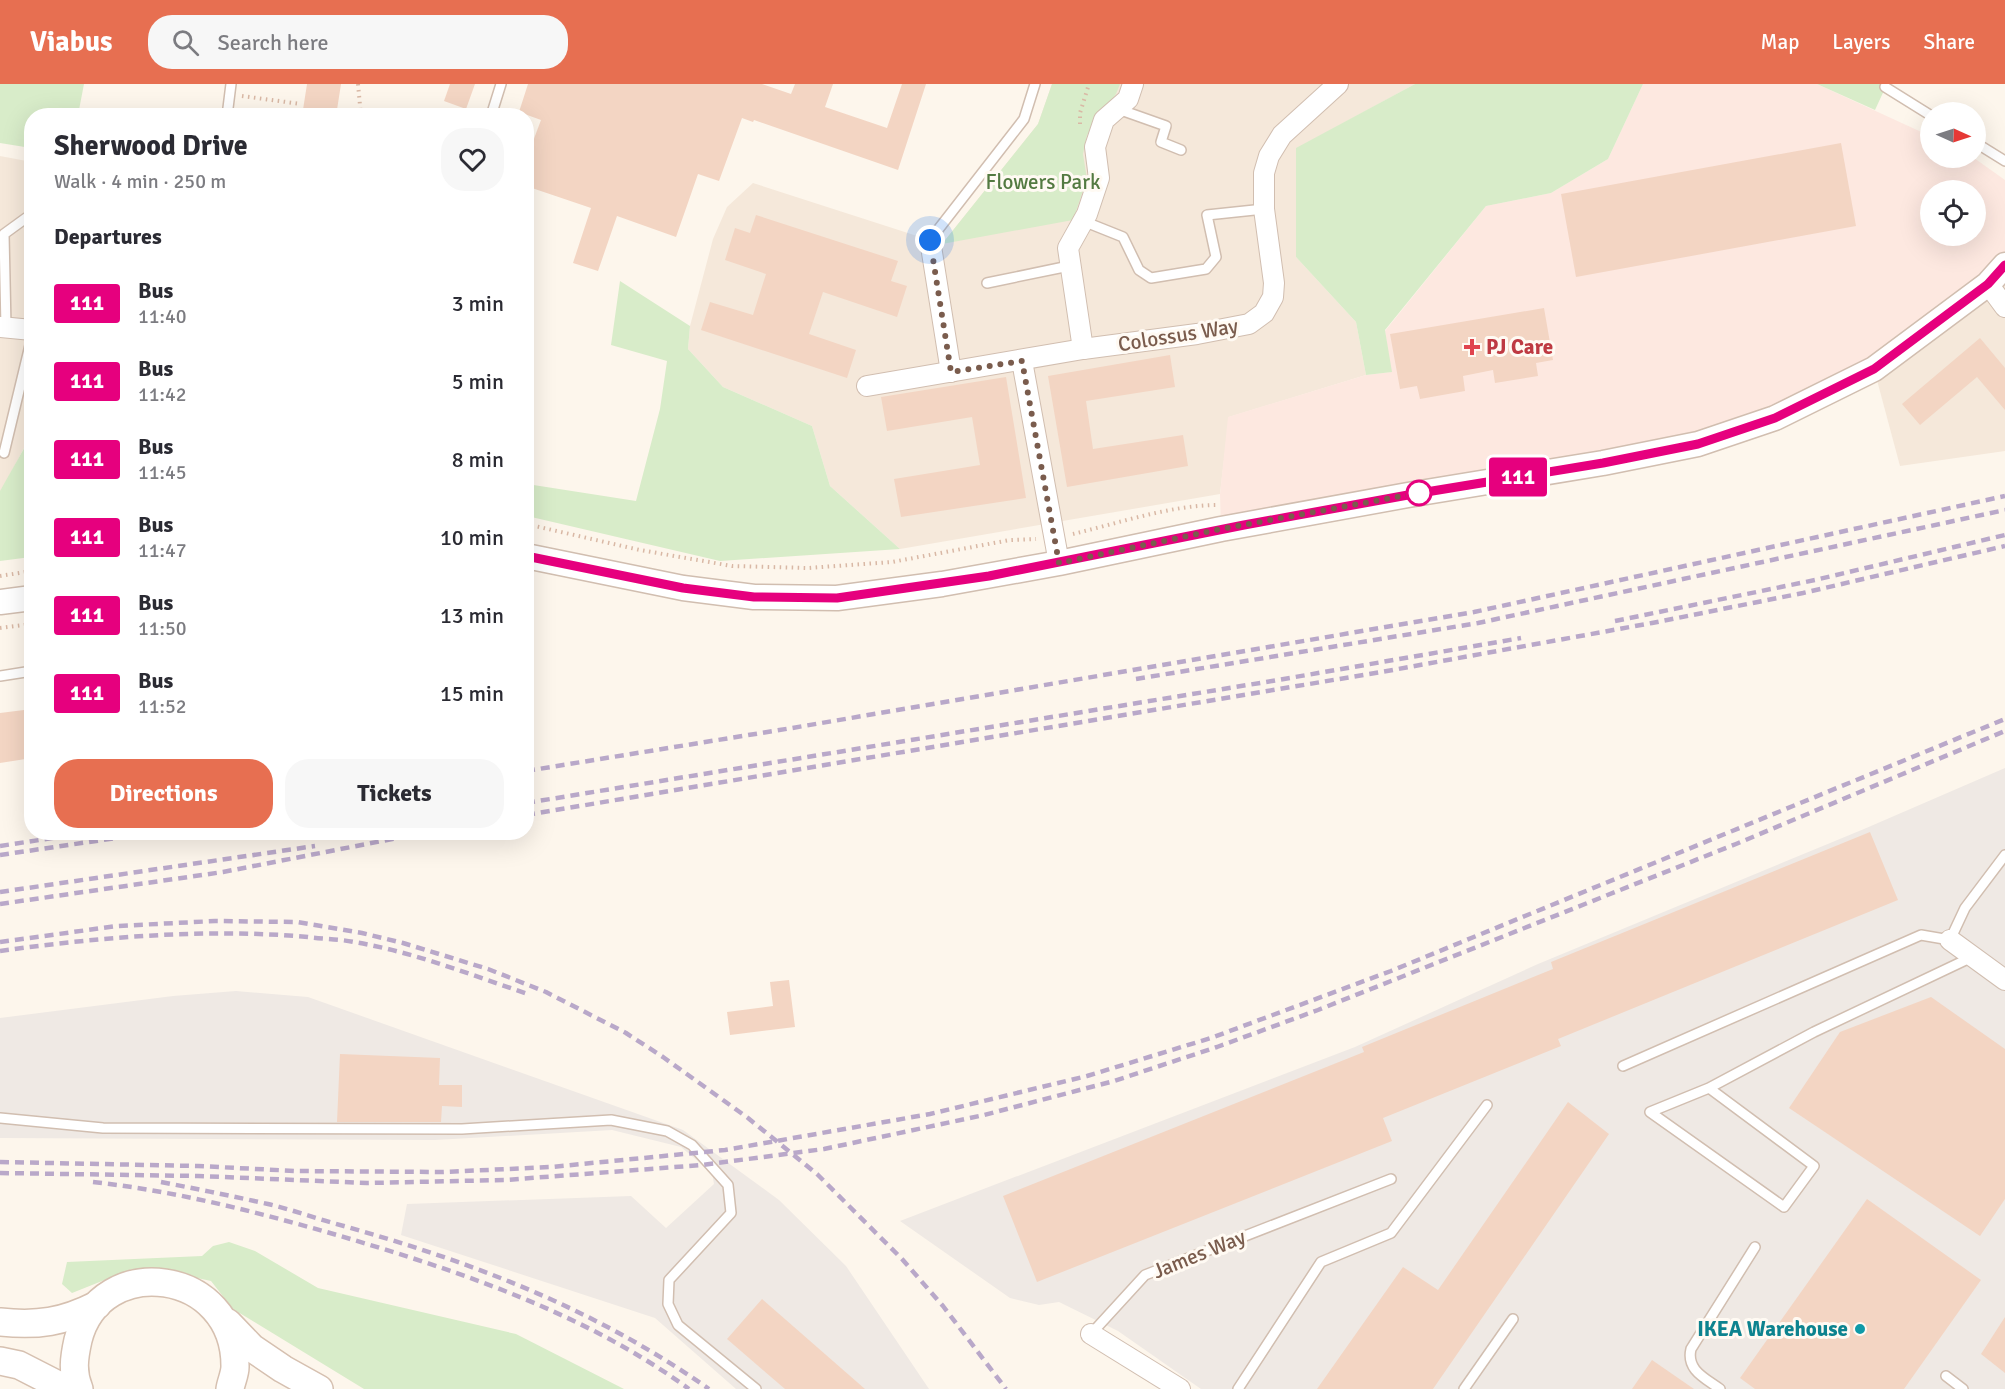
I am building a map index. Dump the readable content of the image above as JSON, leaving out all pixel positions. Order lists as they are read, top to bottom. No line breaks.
{"streets":{"street":["Colossus Way","James Way"]},"parks":["Flowers Park"],"places":{"health":["PJ Care"],"other":["IKEA Warehouse"]},"lines":["bus line 111"],"north":"right","page":{"header":"Viabus","search":"Search here","nav":["Map","Layers","Share"],"on_map":"111","heading":[["Sherwood Drive","Walk · 4 min · 250 m"],"Departures"],"list":[{"mark":"111","name":"Bus","note":"11:40","value":"3 min"},{"mark":"111","name":"Bus","note":"11:42","value":"5 min"},{"mark":"111","name":"Bus","note":"11:45","value":"8 min"},{"mark":"111","name":"Bus","note":"11:47","value":"10 min"},{"mark":"111","name":"Bus","note":"11:50","value":"13 min"},{"mark":"111","name":"Bus","note":"11:52","value":"15 min"}],"buttons":["Directions","Tickets"]}}
